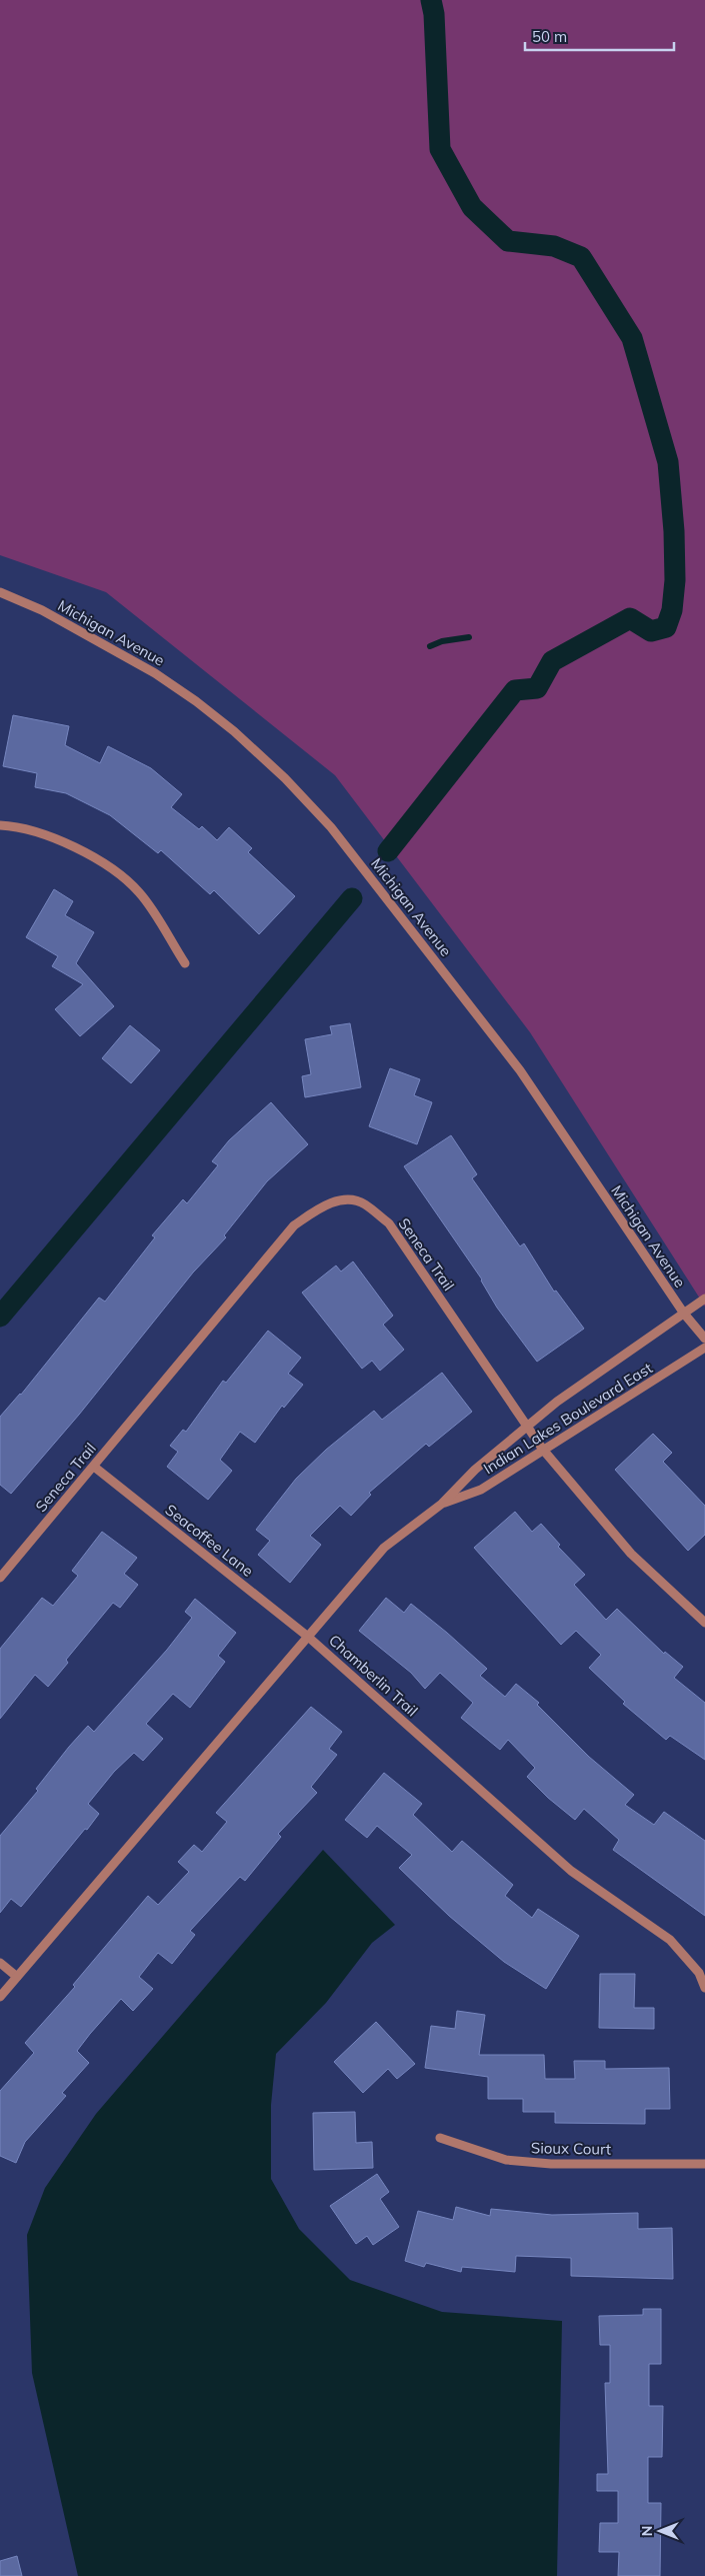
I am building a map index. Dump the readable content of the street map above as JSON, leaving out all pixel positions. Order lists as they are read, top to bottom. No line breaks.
{"streets":{"street":["Michigan Avenue","Seneca Trail","Indian Lakes Boulevard East","Seacoffee Lane","Chamberlin Trail","Sioux Court"]},"crossings":[["Michigan Avenue","Indian Lakes Boulevard East"],["Seneca Trail","Indian Lakes Boulevard East"],["Seneca Trail","Seacoffee Lane"],["Indian Lakes Boulevard East","Seacoffee Lane"],["Indian Lakes Boulevard East","Chamberlin Trail"],["Seacoffee Lane","Chamberlin Trail"]],"scale_bar":"50 m","north":"left"}
